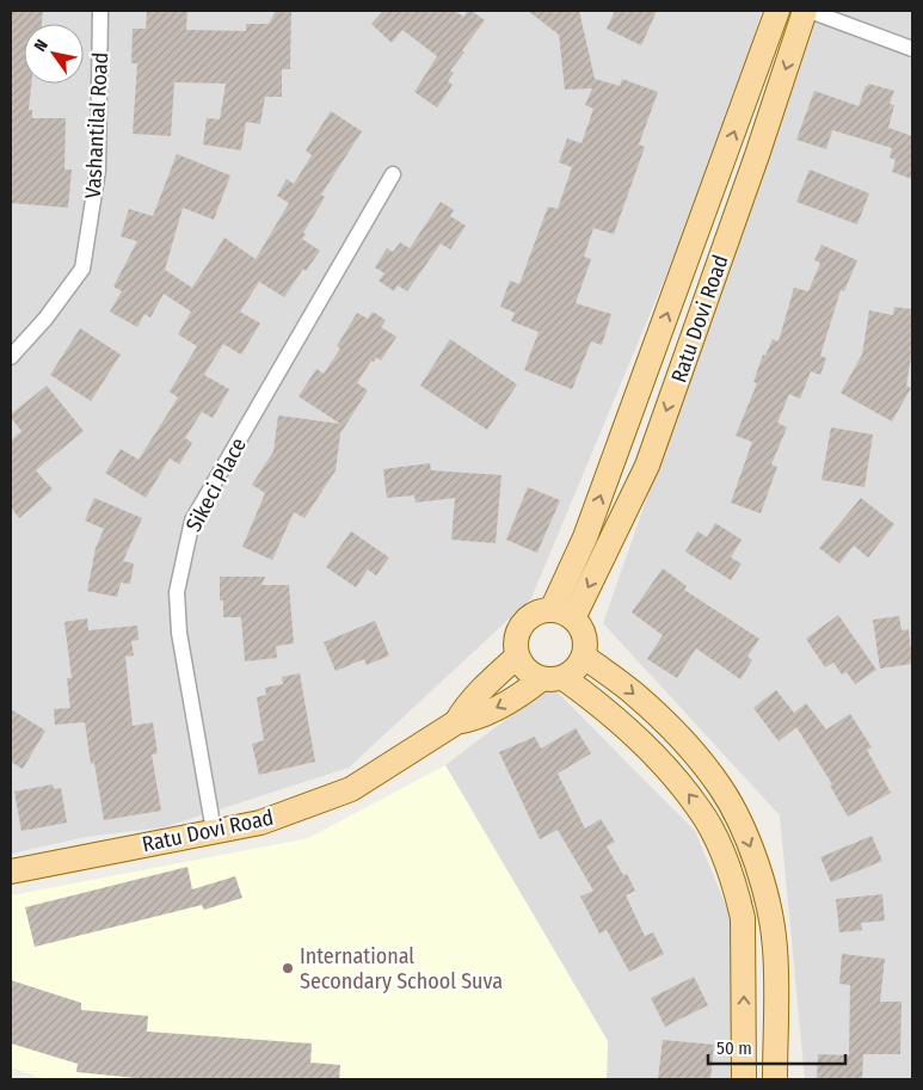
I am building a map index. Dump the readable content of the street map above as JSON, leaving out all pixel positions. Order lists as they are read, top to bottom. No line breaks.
{"streets":{"main road":["Ratu Dovi Road"],"street":["Vashantilal Road","Sikeci Place"]},"crossings":[["Ratu Dovi Road","Sikeci Place"]],"places":["International Secondary School Suva"],"scale_bar":"50 m","north":"top left"}
